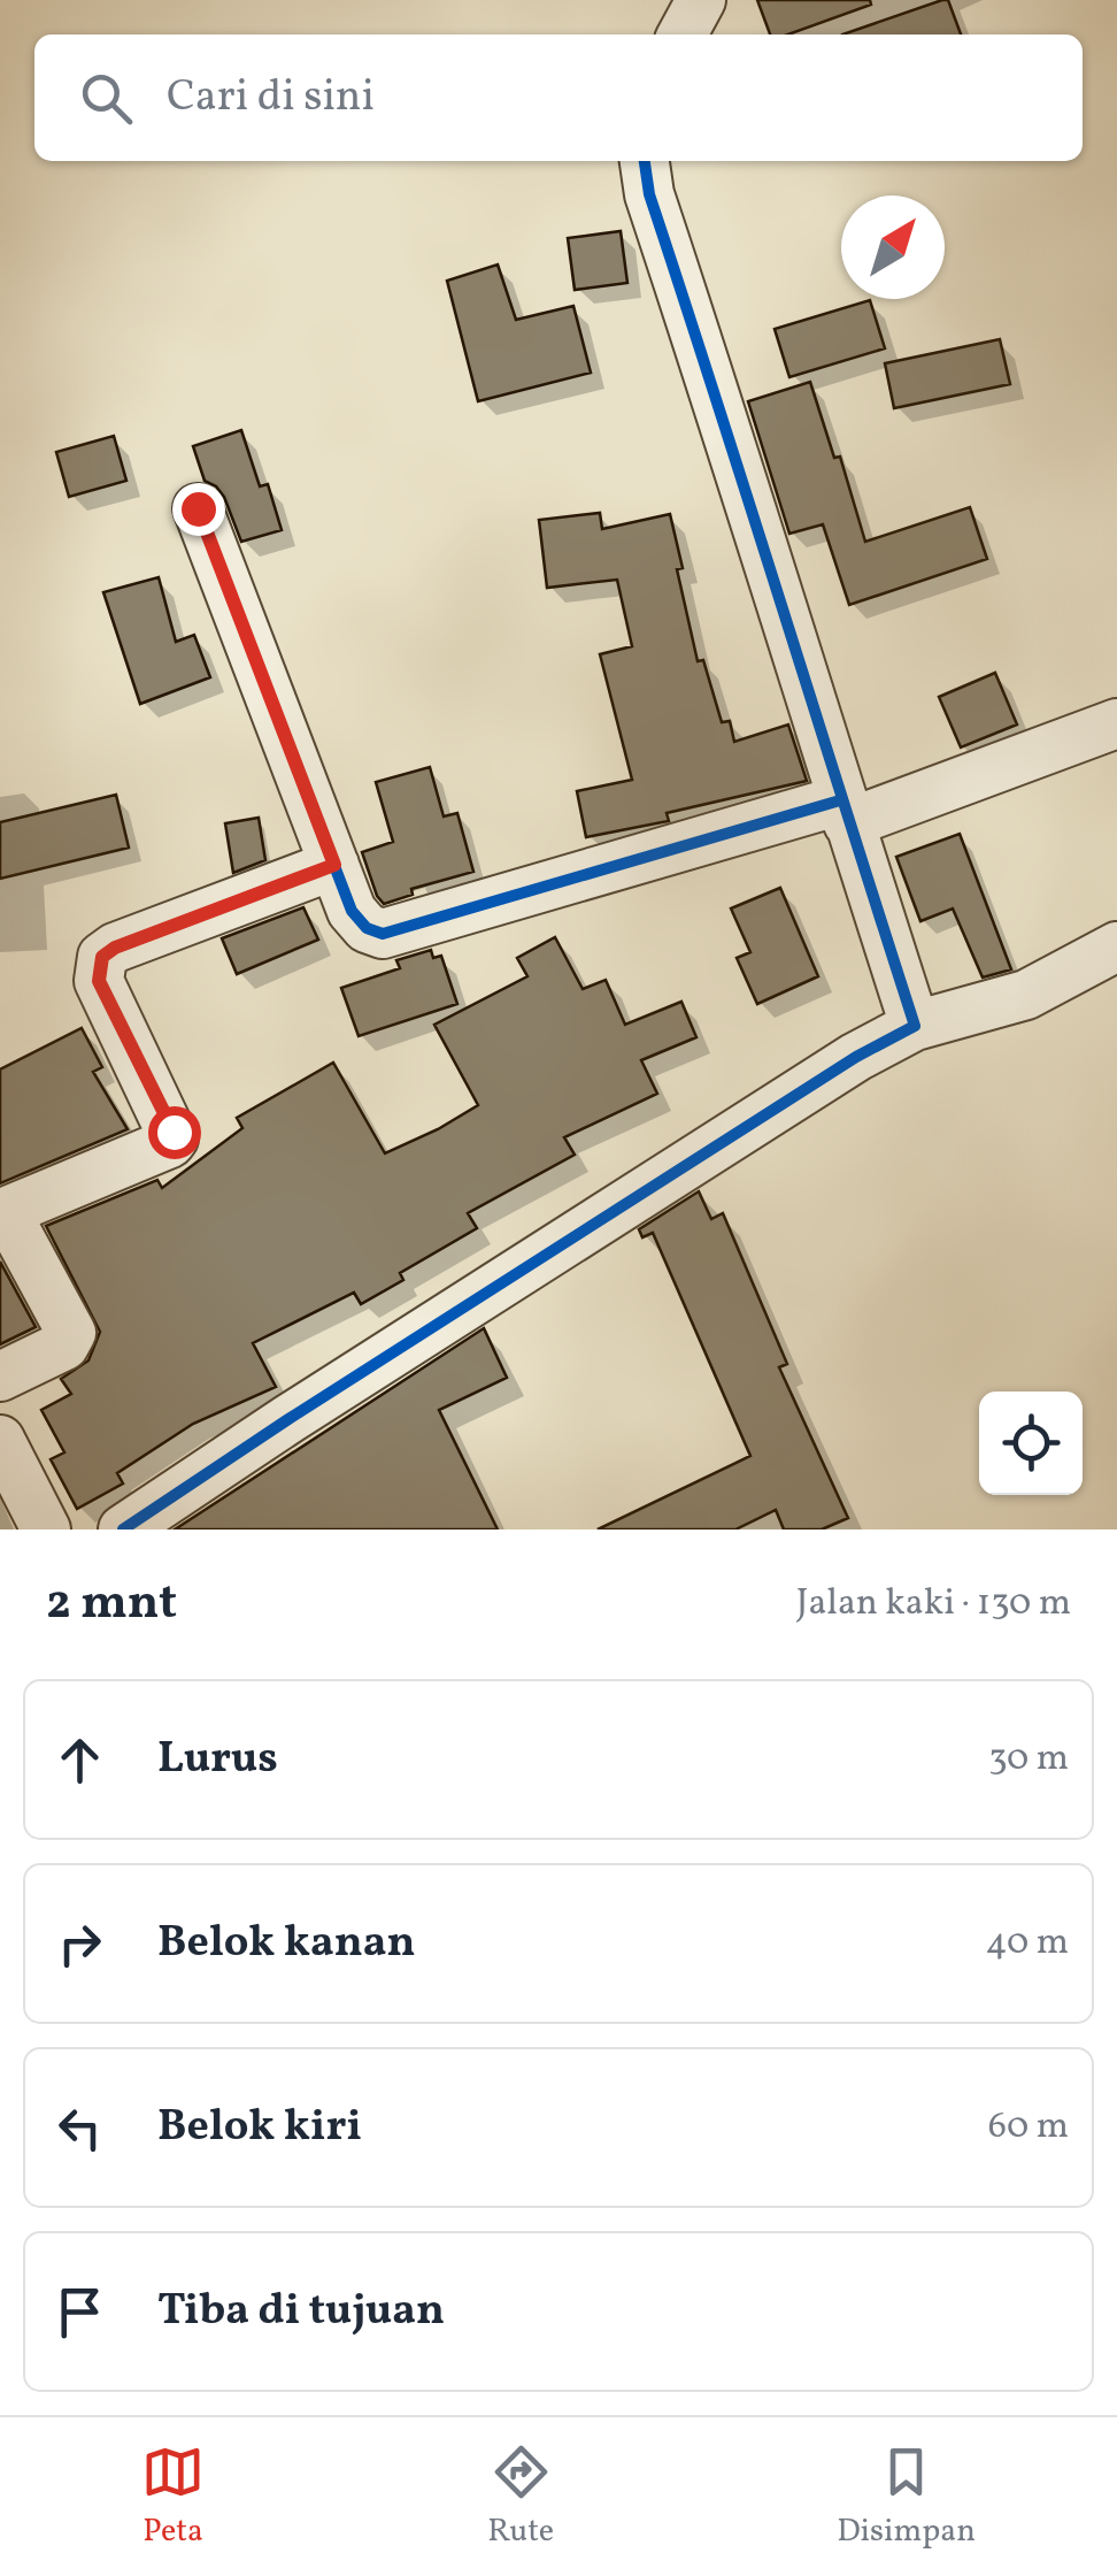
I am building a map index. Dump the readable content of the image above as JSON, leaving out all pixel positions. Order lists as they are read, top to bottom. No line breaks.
{"north":"top right","page":{"search":"Cari di sini","heading":["2 mnt","Jalan kaki · 130 m"],"list":[["Lurus","30 m"],["Belok kanan","40 m"],["Belok kiri","60 m"],"Tiba di tujuan"],"nav":["Peta","Rute","Disimpan"]}}
